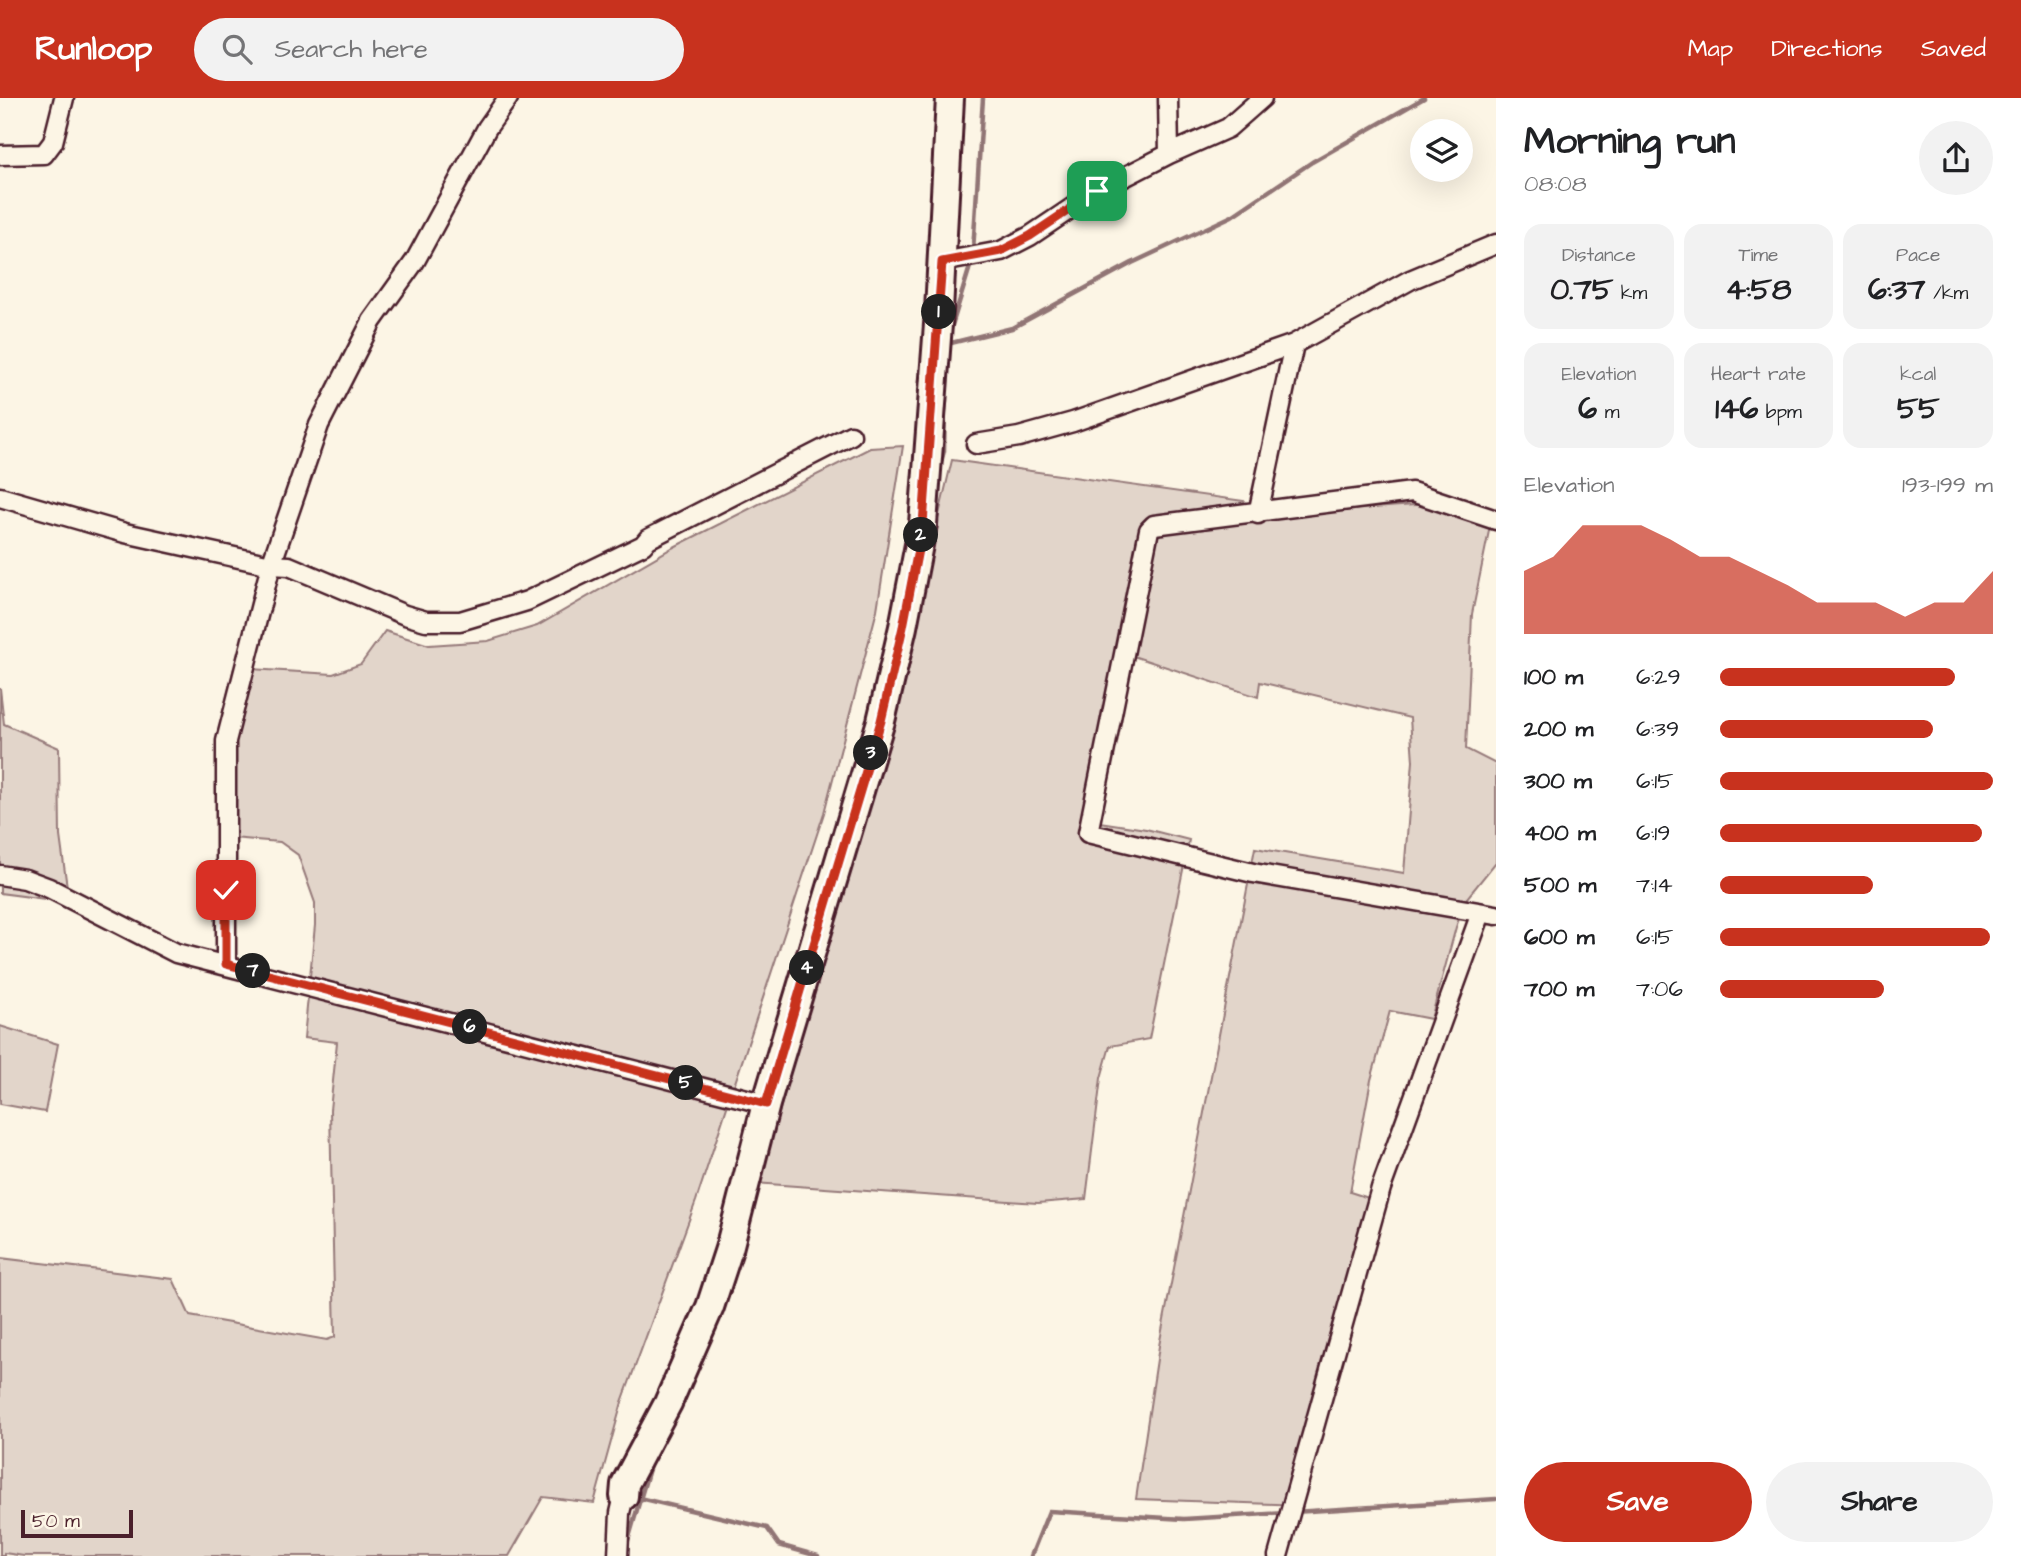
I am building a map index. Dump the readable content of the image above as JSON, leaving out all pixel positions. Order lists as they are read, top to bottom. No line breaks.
{"scale_bar":"50 m","page":{"header":"Runloop","search":"Search here","nav":["Map","Directions","Saved"],"heading":["Morning run","08:08"],"stats":[["Distance","0.75 km"],["Time","4:58"],["Pace","6:37 /km"],["Elevation","6 m"],["Heart rate","146 bpm"],["kcal","55"]],"pins":["1","2","3","4","7","6","5"],"chart":["Elevation","193–199 m"],"list":[{"name":"100 m","note":"6:29"},{"name":"200 m","note":"6:39"},{"name":"300 m","note":"6:15"},{"name":"400 m","note":"6:19"},{"name":"500 m","note":"7:14"},{"name":"600 m","note":"6:15"},{"name":"700 m","note":"7:06"}],"buttons":["Save","Share"],"scale":"50 m"}}
